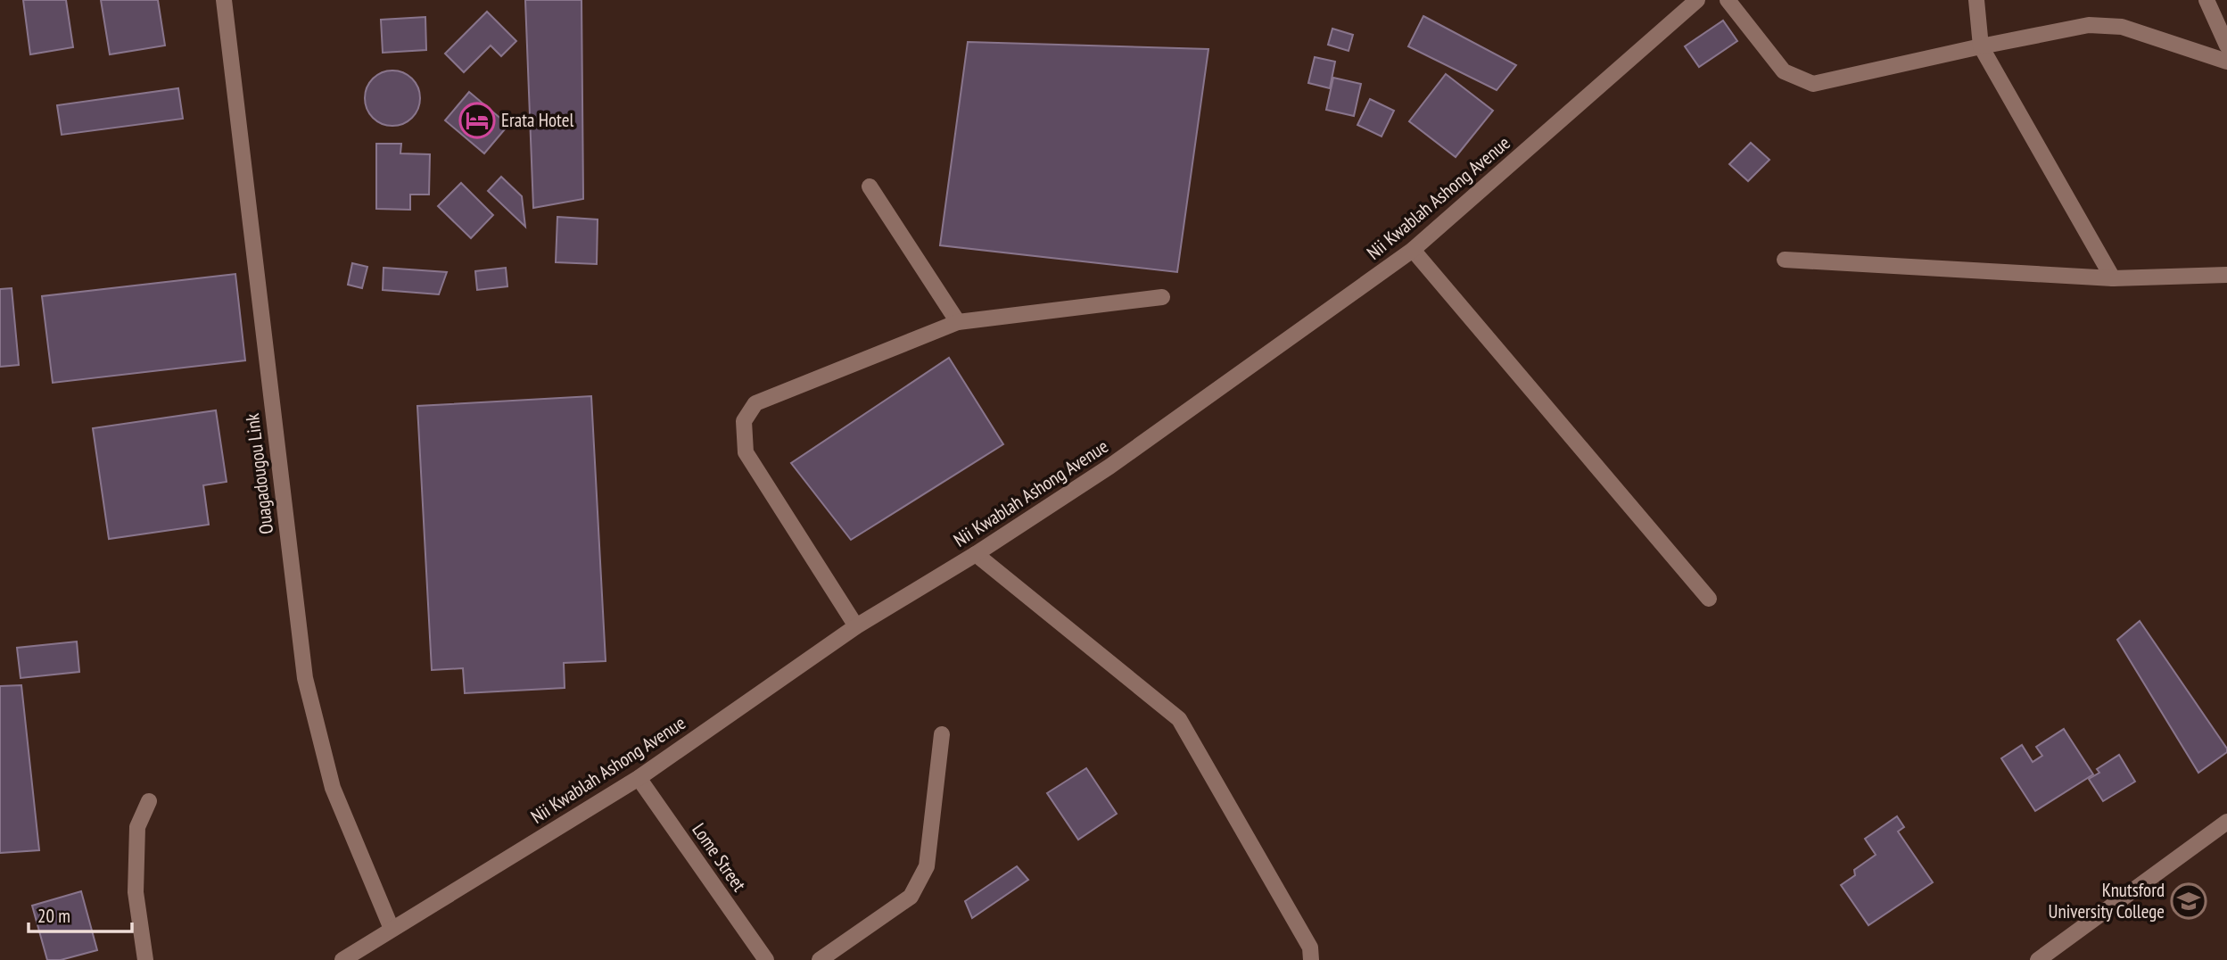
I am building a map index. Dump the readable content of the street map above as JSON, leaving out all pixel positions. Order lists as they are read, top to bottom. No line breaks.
{"streets":{"street":["Nii Kwablah Ashong Avenue","Ouagadougou Link","Lome Street"]},"crossings":[["Nii Kwablah Ashong Avenue","Ouagadougou Link"],["Nii Kwablah Ashong Avenue","Lome Street"]],"places":{"hotel":["Erata Hotel"],"school or university":["Knutsford University College"]},"scale_bar":"20 m"}
